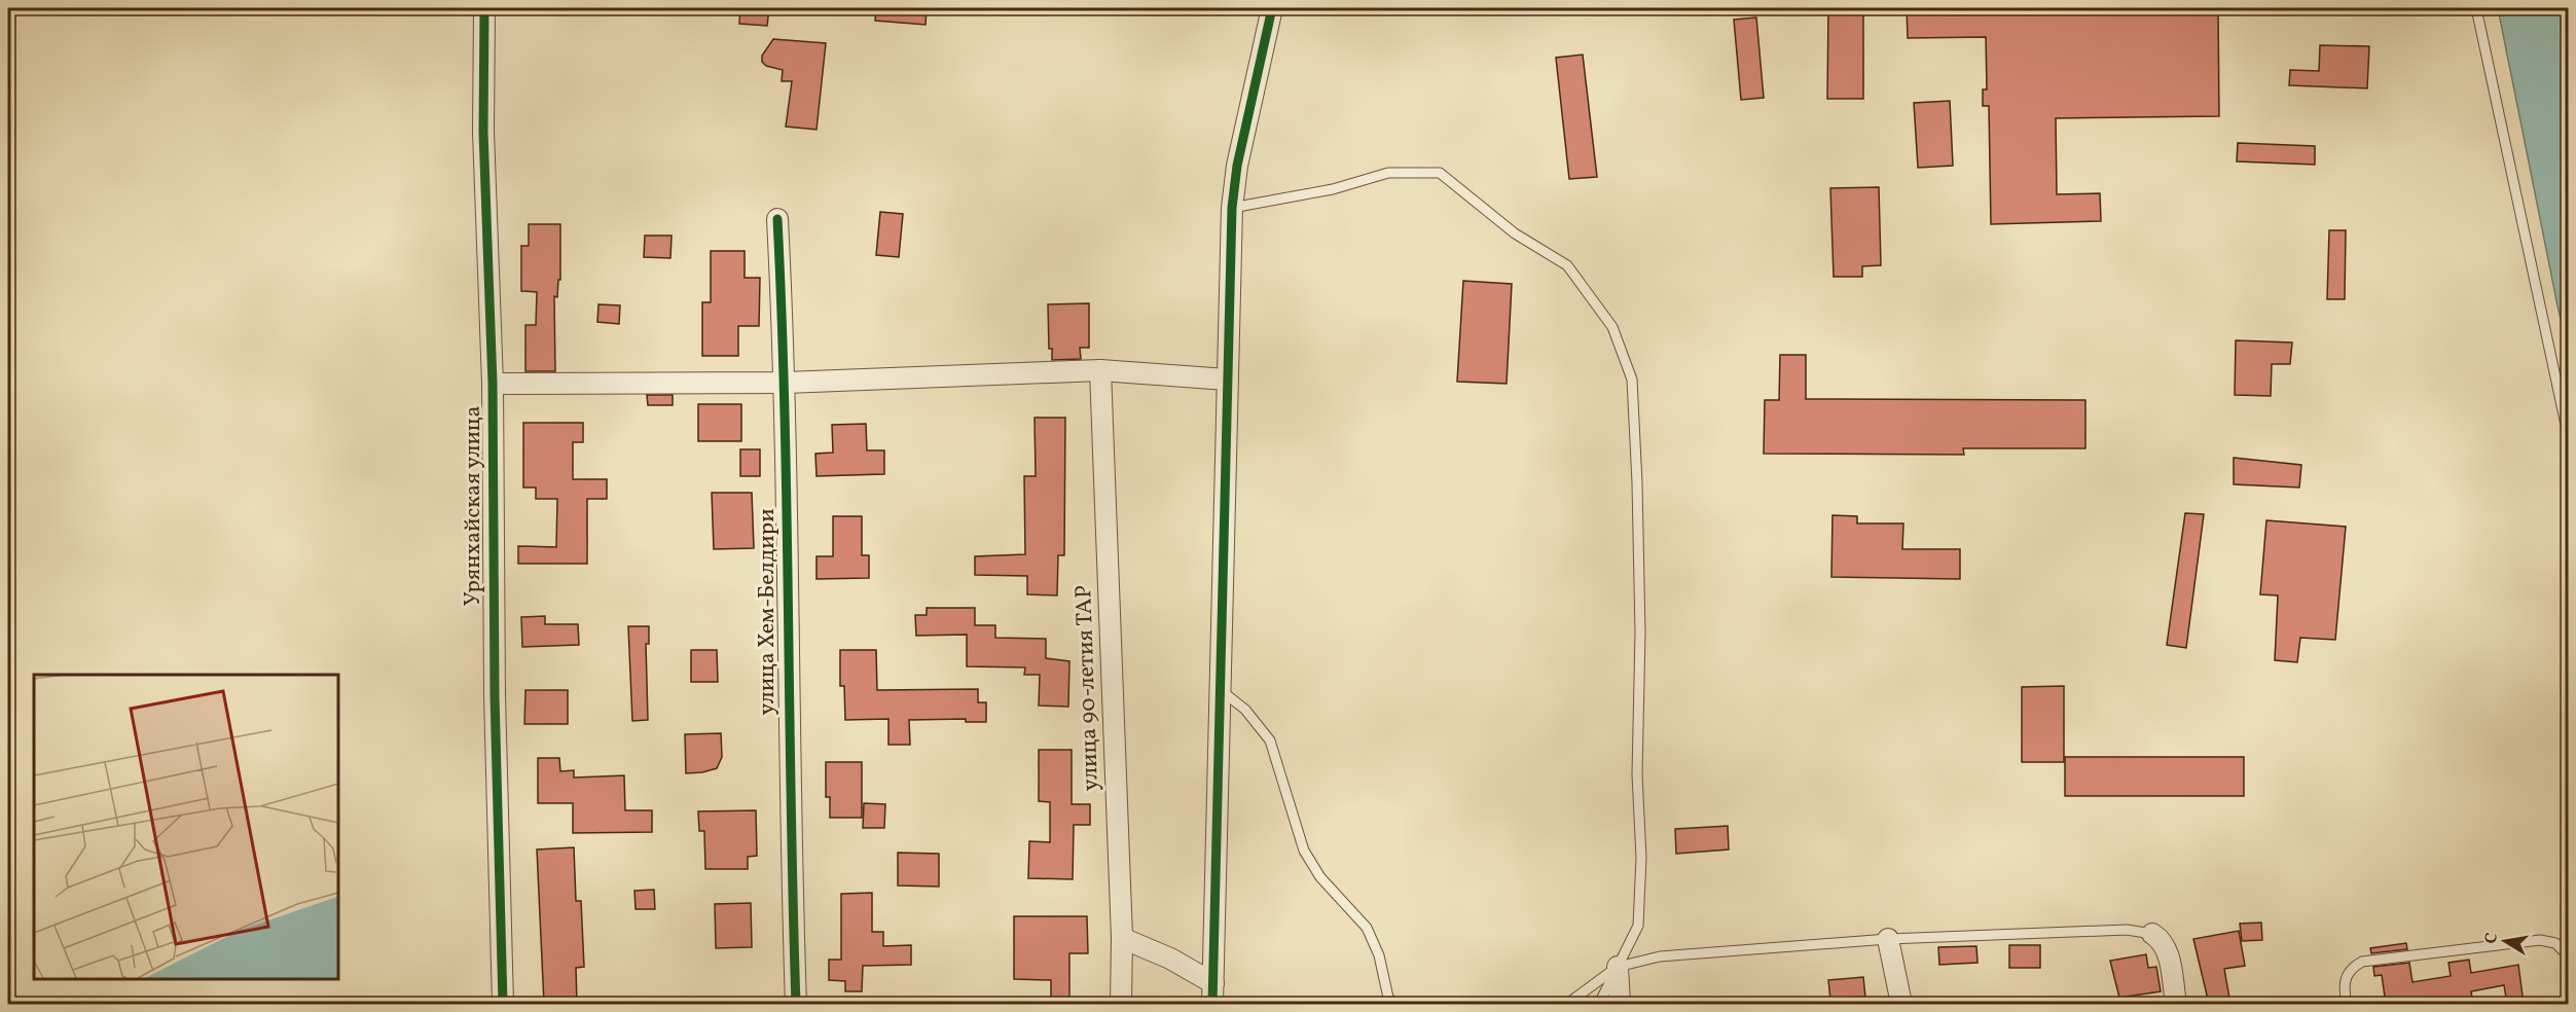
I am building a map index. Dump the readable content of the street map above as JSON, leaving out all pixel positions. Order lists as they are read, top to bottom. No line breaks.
{"streets":{"street":["Урянхайская улица","улица Хем-Белдири","улица 90-летия ТАР"]},"north":"left"}
